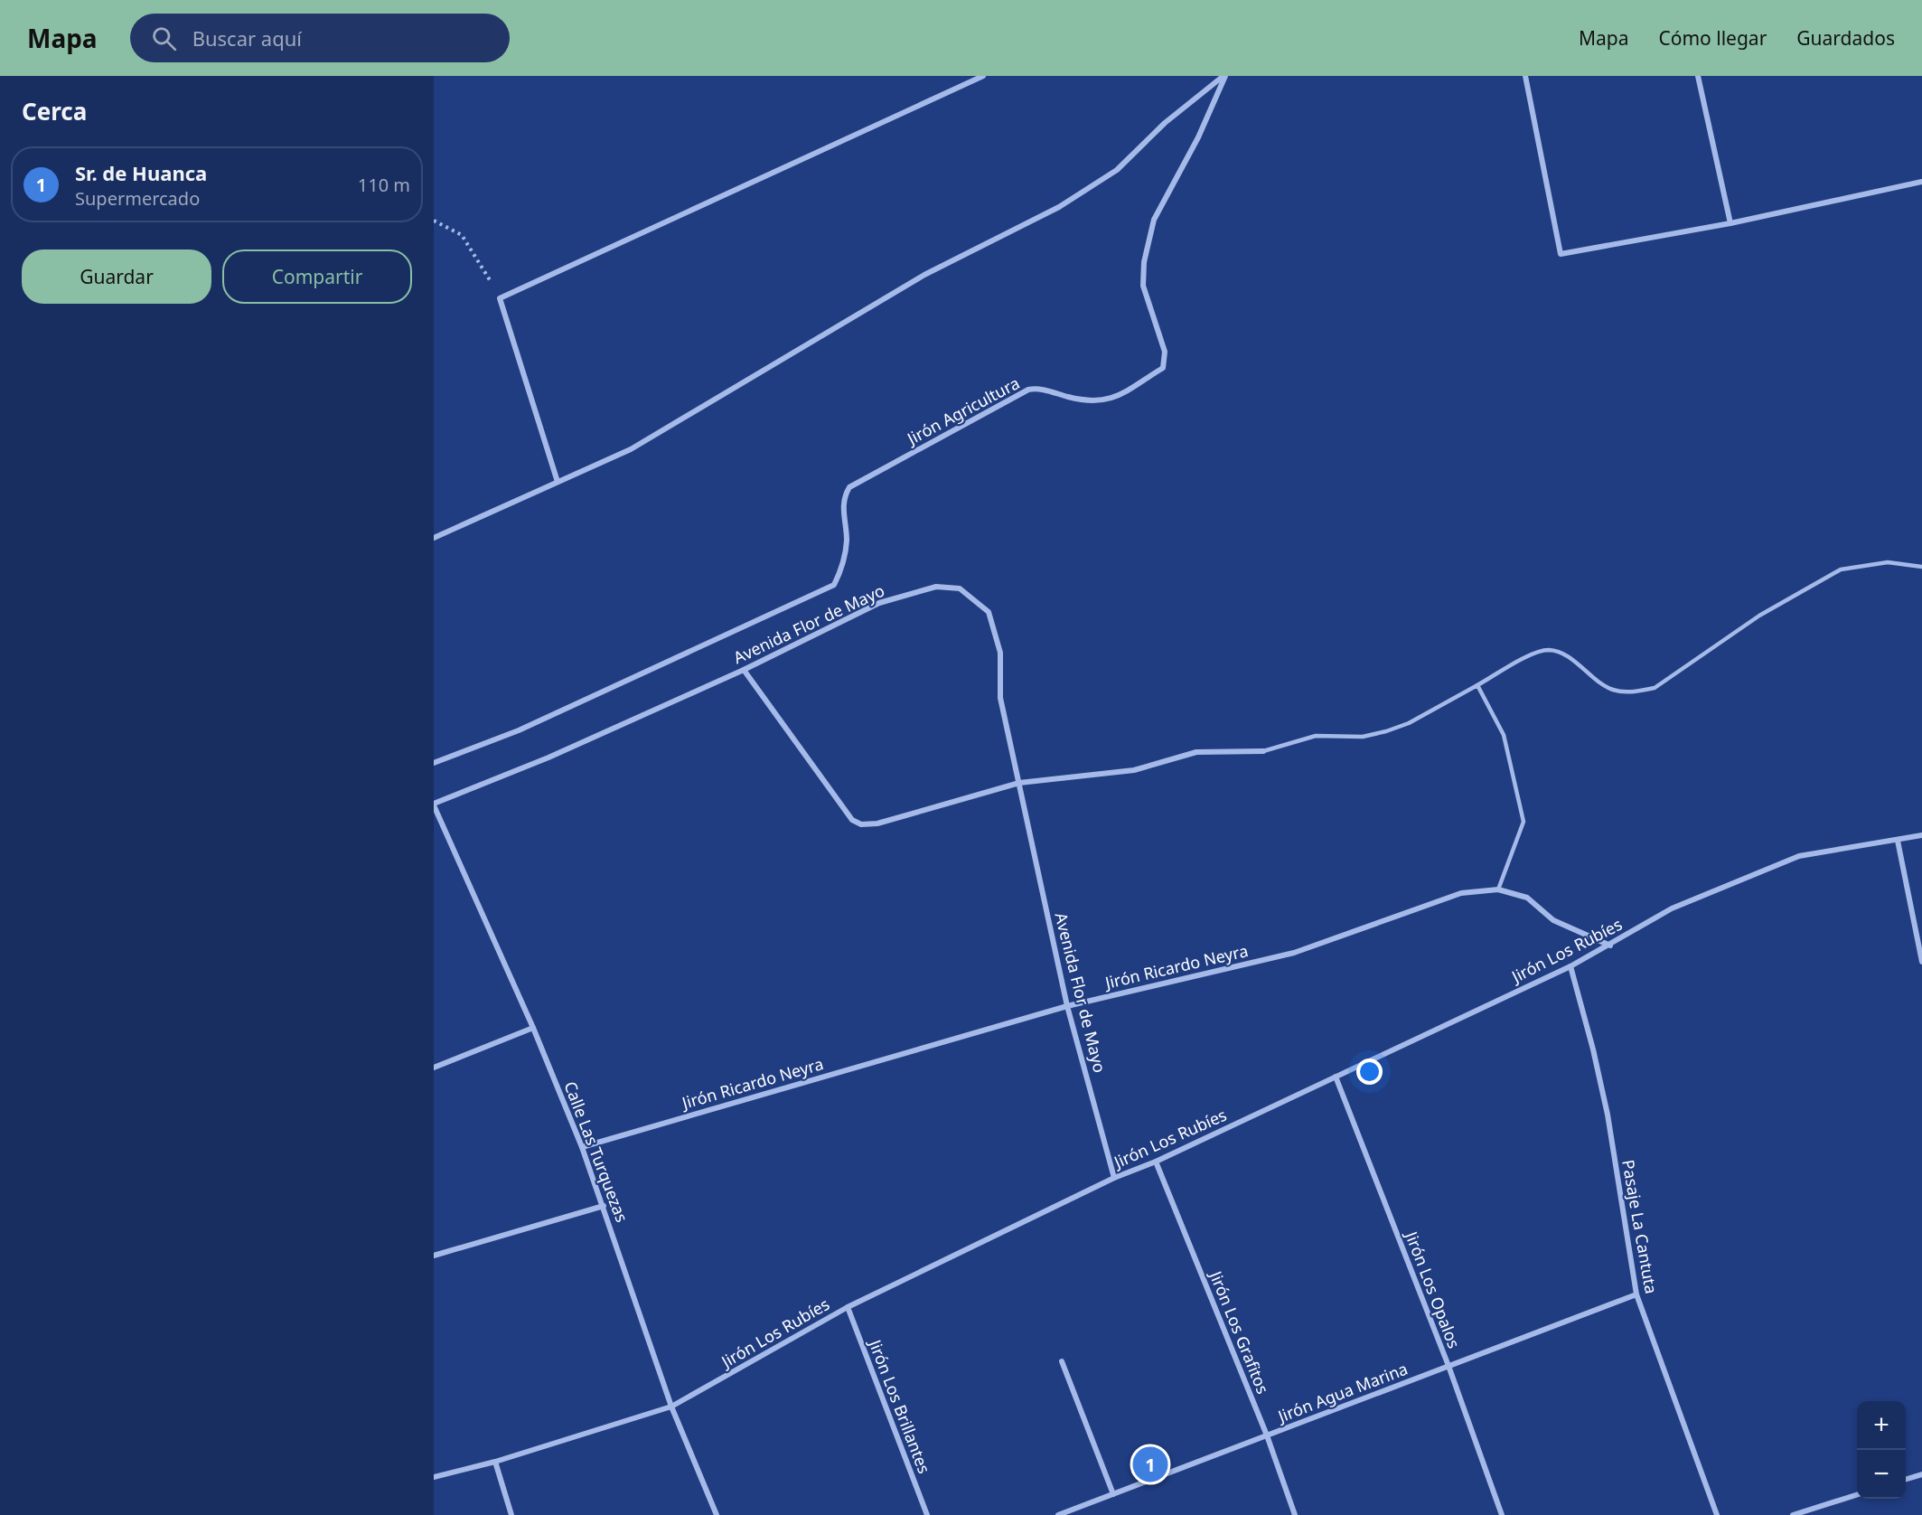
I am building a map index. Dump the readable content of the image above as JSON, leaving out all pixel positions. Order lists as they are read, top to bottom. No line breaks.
{"streets":{"street":["Jirón Agricultura","Avenida Flor de Mayo","Jirón Los Rubíes","Jirón Ricardo Neyra","Calle Las Turquezas","Pasaje La Cantuta","Jirón Los Opalos","Jirón Los Grafitos","Jirón Agua Marina","Jirón Los Brillantes"]},"crossings":[["Jirón Agricultura","Avenida Flor de Mayo"],["Avenida Flor de Mayo","Jirón Los Rubíes"],["Avenida Flor de Mayo","Jirón Ricardo Neyra"],["Avenida Flor de Mayo","Calle Las Turquezas"],["Jirón Los Rubíes","Jirón Ricardo Neyra"],["Jirón Los Rubíes","Calle Las Turquezas"],["Jirón Los Rubíes","Pasaje La Cantuta"],["Jirón Los Rubíes","Jirón Los Opalos"],["Jirón Los Rubíes","Jirón Los Grafitos"],["Jirón Los Rubíes","Jirón Los Brillantes"],["Jirón Ricardo Neyra","Calle Las Turquezas"],["Pasaje La Cantuta","Jirón Agua Marina"],["Jirón Los Opalos","Jirón Agua Marina"],["Jirón Los Grafitos","Jirón Agua Marina"]],"page":{"header":"Mapa","search":"Buscar aquí","nav":["Mapa","Cómo llegar","Guardados"],"heading":"Cerca","list":[{"mark":"1","name":"Sr. de Huanca","note":"Supermercado","value":"110 m"}],"buttons":["Guardar","Compartir"],"map_buttons":["+","−"],"pins":"1"}}
